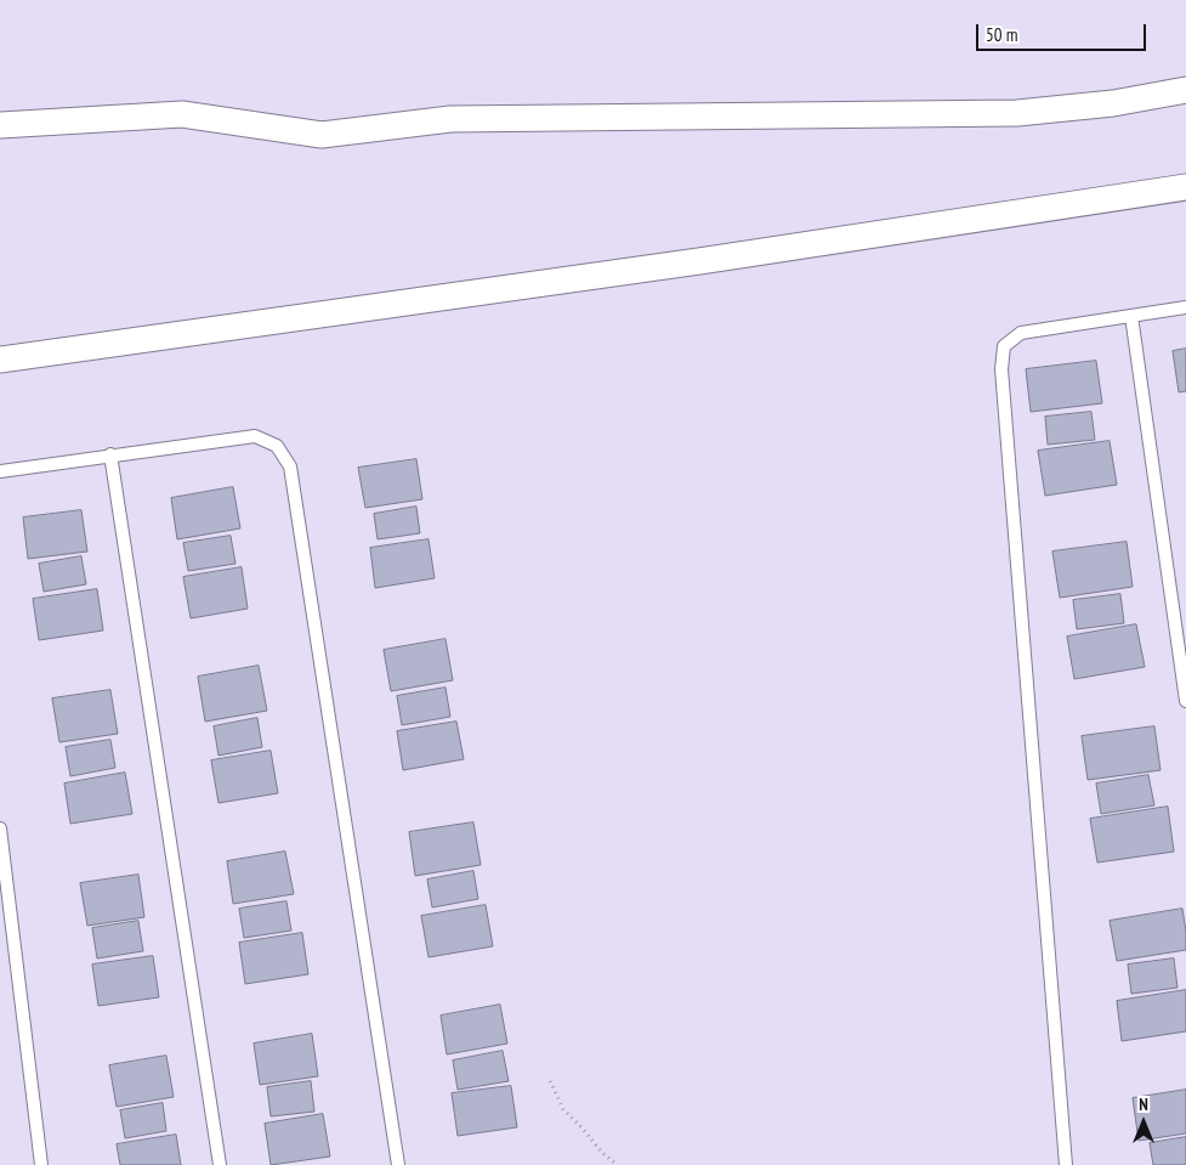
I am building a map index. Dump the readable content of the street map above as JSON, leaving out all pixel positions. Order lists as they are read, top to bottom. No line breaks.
{"scale_bar":"50 m","north":"top"}
